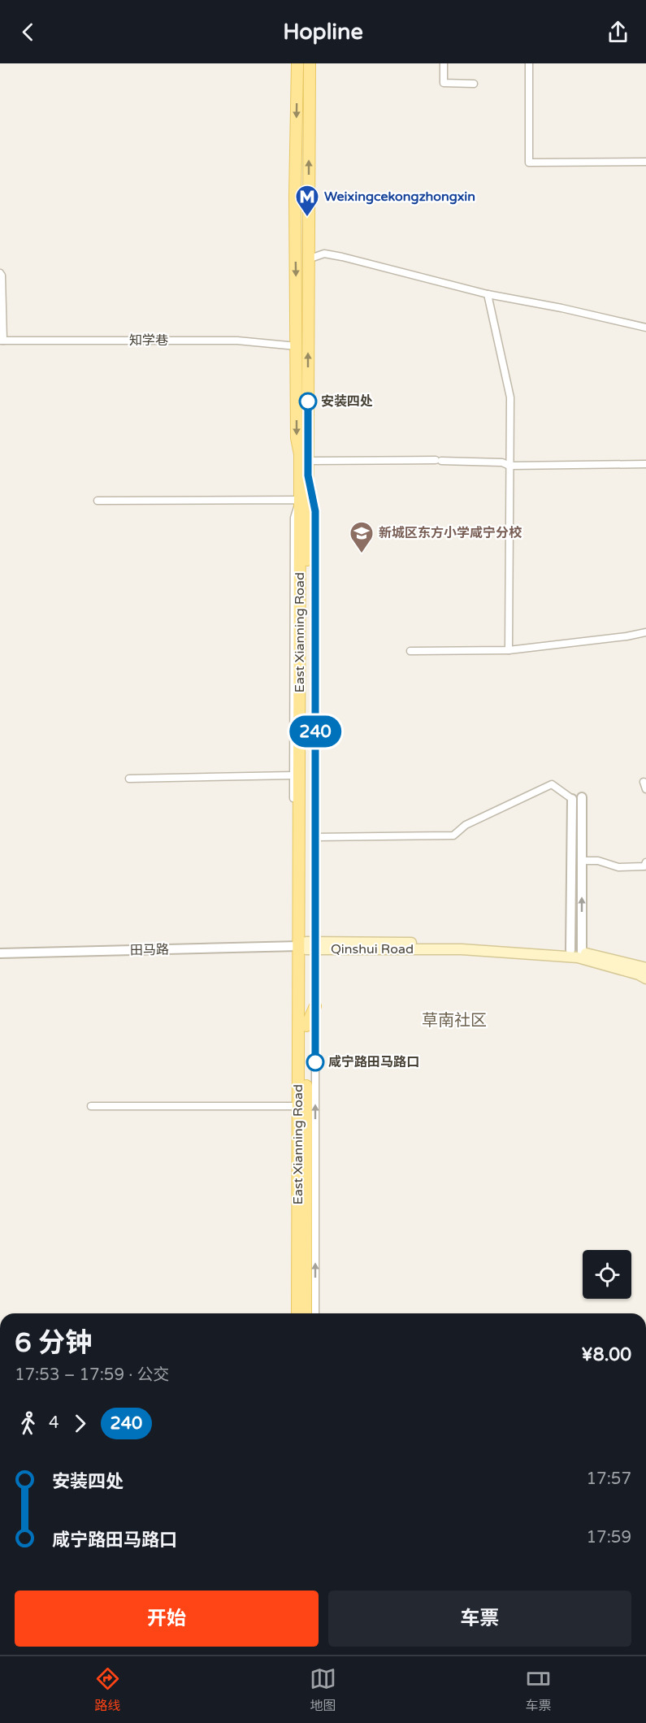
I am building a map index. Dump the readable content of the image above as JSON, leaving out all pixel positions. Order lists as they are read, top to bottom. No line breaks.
{"streets":{"main road":["East Xianning Road","Qinshui Road"],"street":["知学巷","田马路"]},"crossings":[["知学巷","East Xianning Road"],["East Xianning Road","Qinshui Road"],["East Xianning Road","田马路"],["Qinshui Road","田马路"]],"districts":["草南社区"],"places":{"metro station":["Weixingcekongzhongxin"],"other":["安装四处","咸宁路田马路口"],"school or university":["新城区东方小学咸宁分校"]},"lines":["bus line 240"],"page":{"header":"Hopline","on_map":"240","heading":["6 分钟","17:53 – 17:59 · 公交","¥8.00"],"legs":["4","240"],"list":[{"name":"安装四处","value":"17:57"},{"name":"咸宁路田马路口","value":"17:59"}],"buttons":["开始","车票"],"tabs":["路线","地图","车票"]}}
